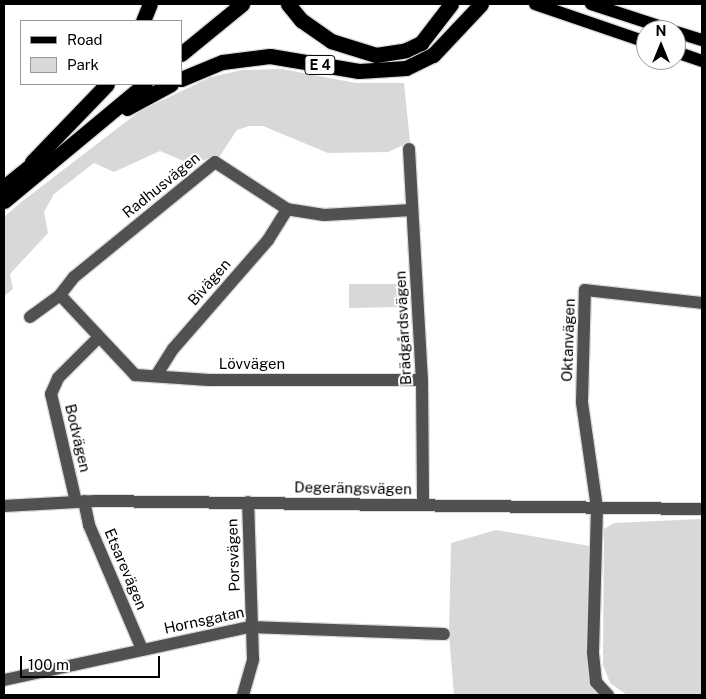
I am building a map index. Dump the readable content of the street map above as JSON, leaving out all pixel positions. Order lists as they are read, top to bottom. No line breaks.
{"streets":{"highway":["E 4"],"street":["Radhusvägen","Bivägen","Brädgårdsvägen","Oktanvägen","Lövvägen","Bodvägen","Degerängsvägen","Porsvägen","Etsarevägen","Hornsgatan"]},"crossings":[["Radhusvägen","Bivägen"],["Radhusvägen","Brädgårdsvägen"],["Bivägen","Lövvägen"],["Brädgårdsvägen","Lövvägen"],["Brädgårdsvägen","Degerängsvägen"],["Oktanvägen","Degerängsvägen"],["Lövvägen","Bodvägen"],["Bodvägen","Degerängsvägen"],["Bodvägen","Etsarevägen"],["Degerängsvägen","Porsvägen"],["Degerängsvägen","Etsarevägen"],["Porsvägen","Hornsgatan"],["Etsarevägen","Hornsgatan"]],"legend":["Road","Park"],"scale_bar":"100 m","north":"top"}
